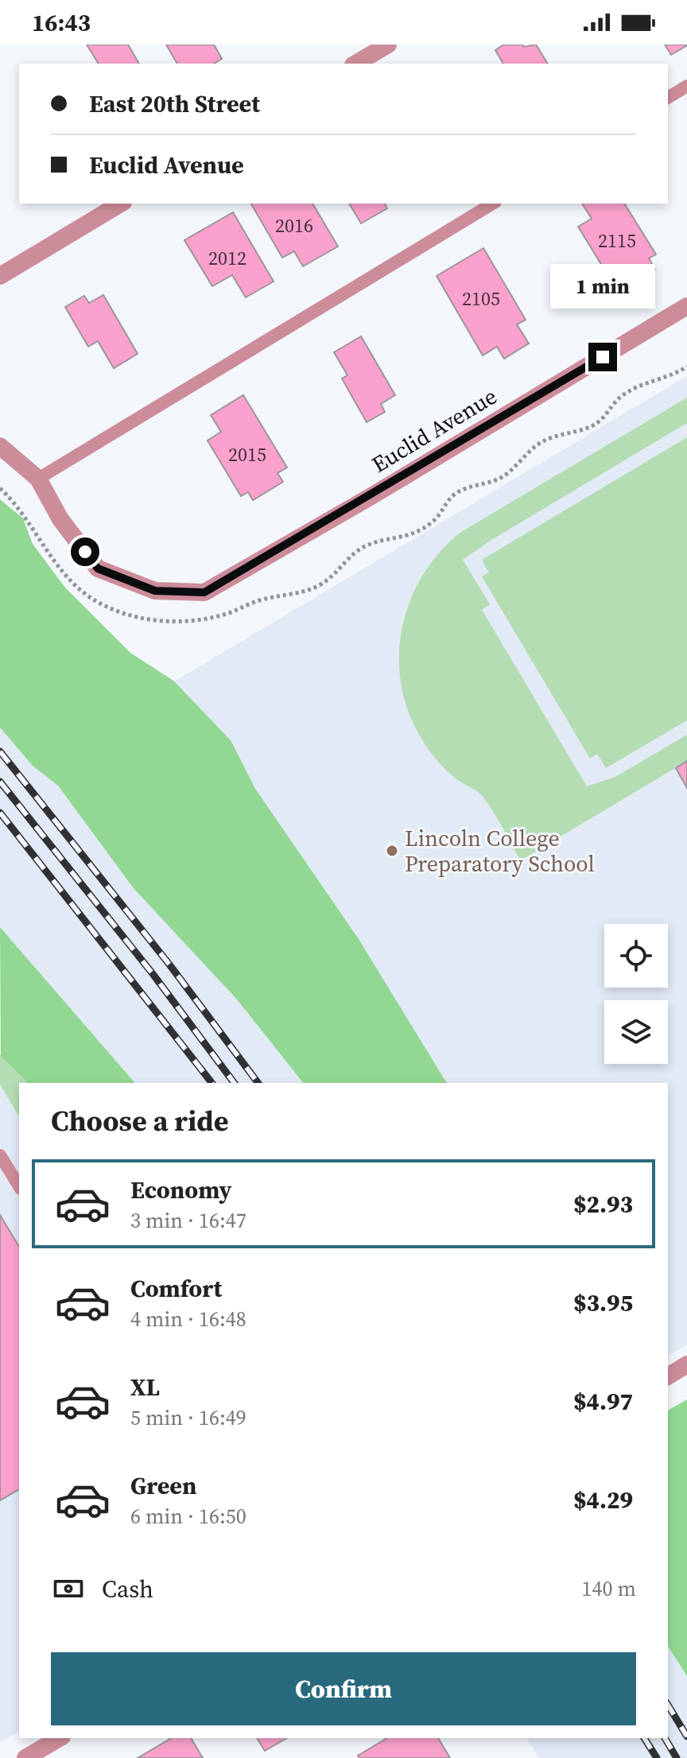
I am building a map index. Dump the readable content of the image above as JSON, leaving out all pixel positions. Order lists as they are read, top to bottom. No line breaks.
{"streets":{"street":["Euclid Avenue"]},"places":["Lincoln College Preparatory School"],"house_numbers":["2016","2115","2012","2105","2015"],"page":{"status":"16:43","banner":["East 20th Street","Euclid Avenue"],"bubble":"1 min","heading":"Choose a ride","list":[{"name":"Economy","note":"3 min · 16:47","value":"$2.93"},{"name":"Comfort","note":"4 min · 16:48","value":"$3.95"},{"name":"XL","note":"5 min · 16:49","value":"$4.97"},{"name":"Green","note":"6 min · 16:50","value":"$4.29"}],"pay":["Cash","140 m"],"buttons":"Confirm"}}
